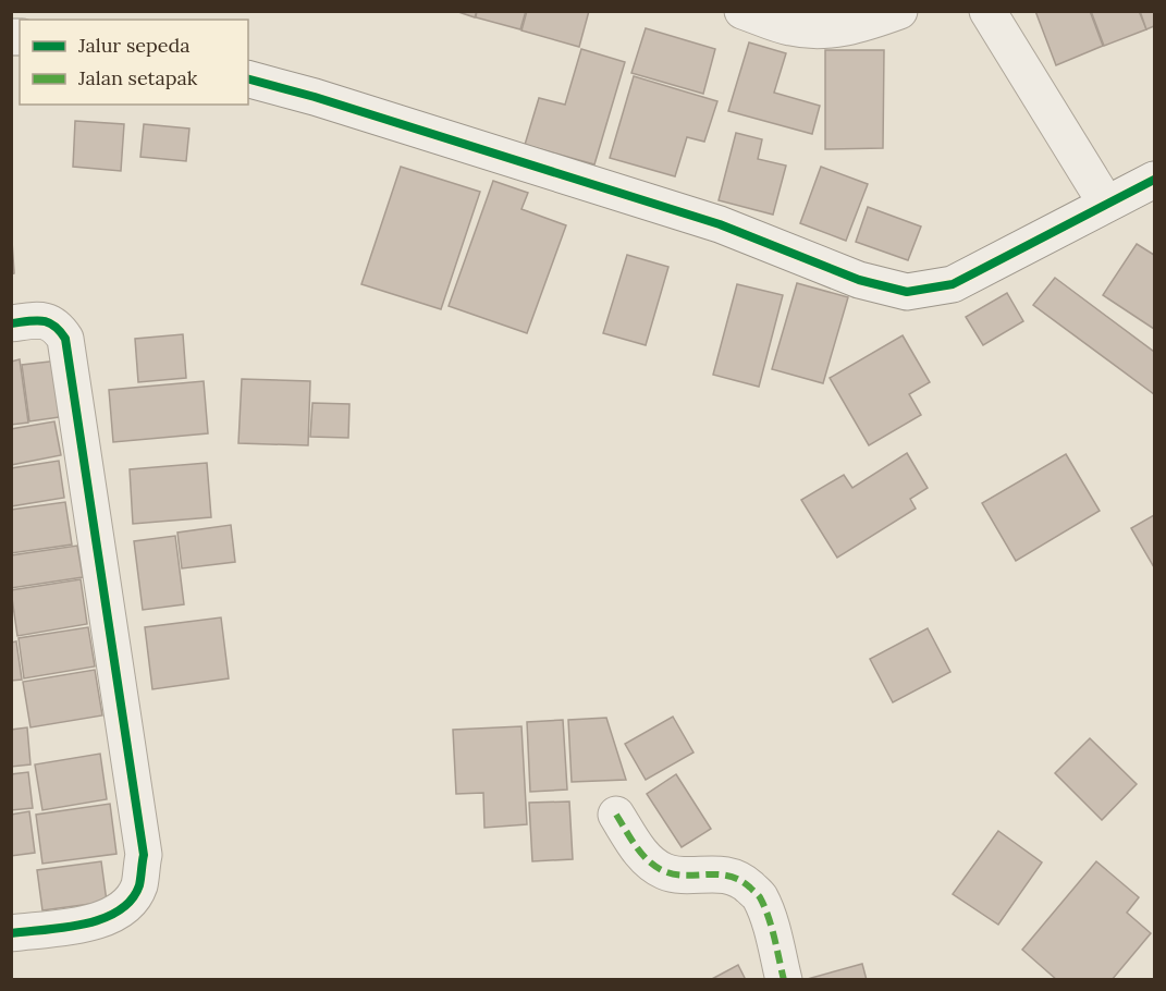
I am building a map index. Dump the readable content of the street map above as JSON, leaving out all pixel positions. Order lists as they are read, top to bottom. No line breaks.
{"legend":["Jalur sepeda","Jalan setapak"]}
